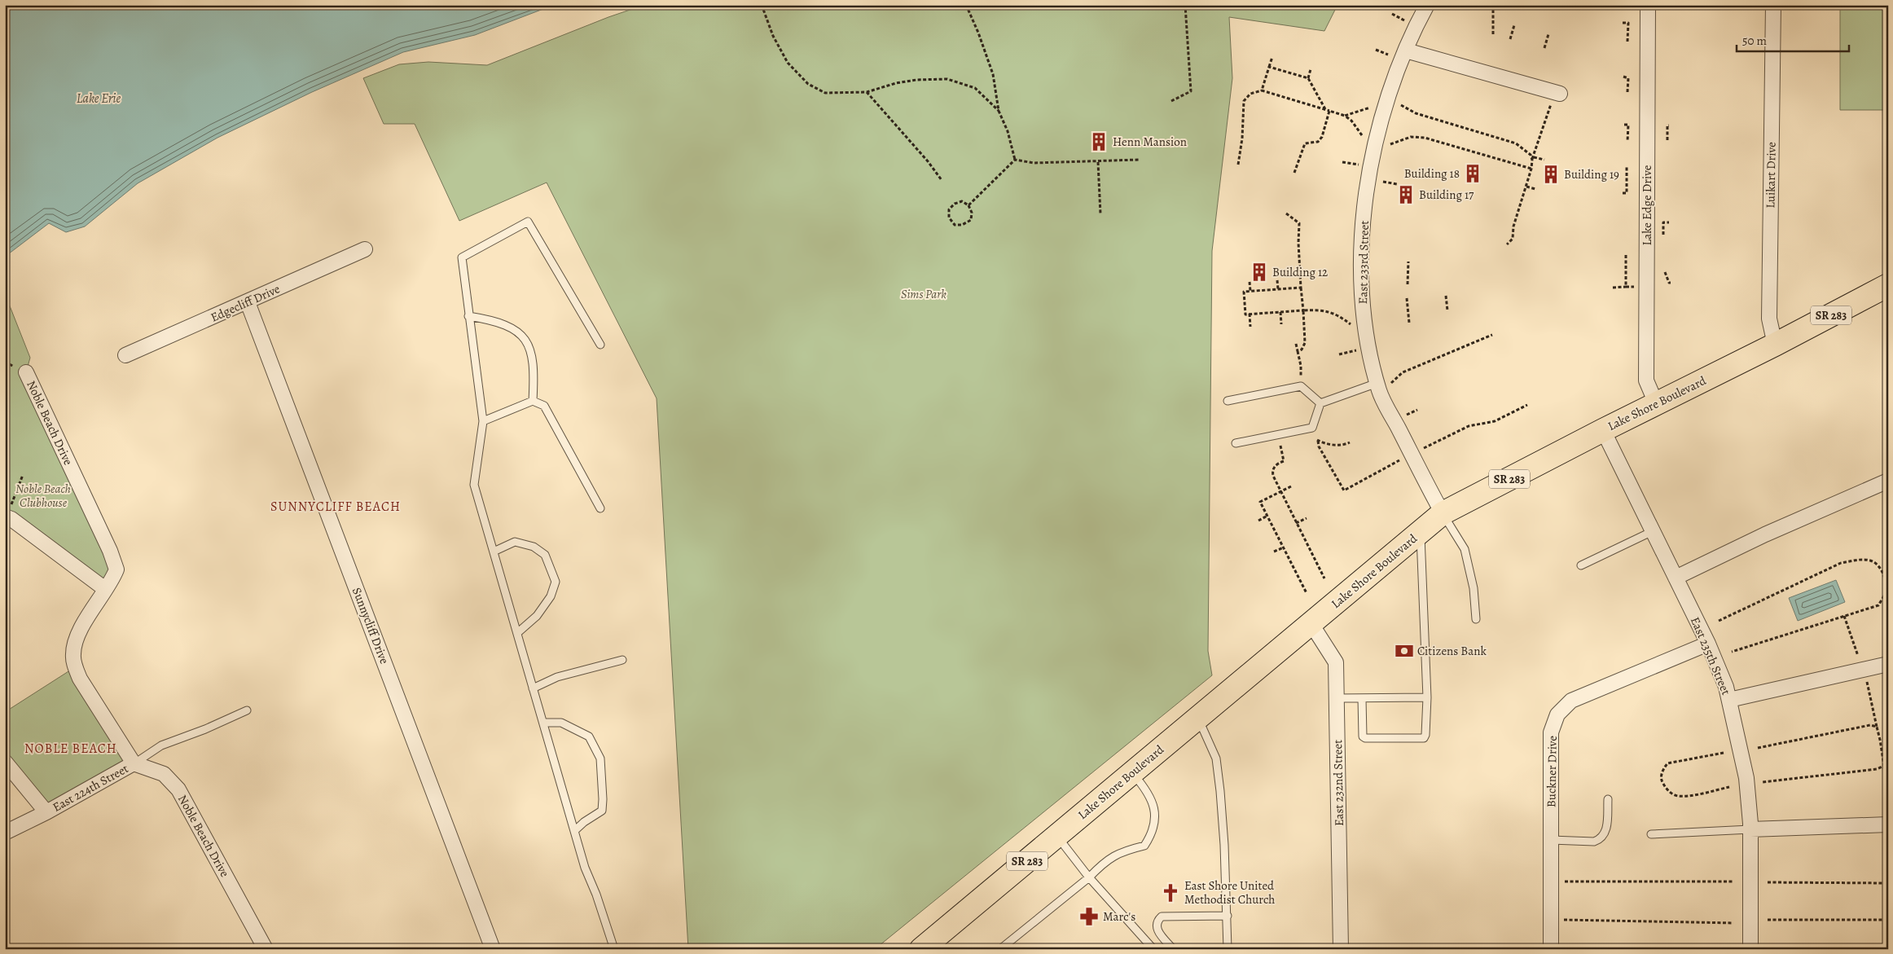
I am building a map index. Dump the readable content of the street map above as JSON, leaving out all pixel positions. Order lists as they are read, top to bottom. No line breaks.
{"streets":{"main road":["SR 283","Lake Shore Boulevard"],"street":["Luikart Drive","Lake Edge Drive","East 233rd Street","Edgecliff Drive","Noble Beach Drive","Sunnycliff Drive","East 235th Street","Buckner Drive","East 232nd Street","East 224th Street"]},"crossings":[["Luikart Drive","Lake Shore Boulevard"],["Lake Edge Drive","Lake Shore Boulevard"],["East 233rd Street","Lake Shore Boulevard"],["Edgecliff Drive","Sunnycliff Drive"],["Lake Shore Boulevard","East 235th Street"],["Lake Shore Boulevard","East 232nd Street"],["Noble Beach Drive","East 224th Street"],["East 235th Street","Buckner Drive"]],"districts":["SUNNYCLIFF BEACH","NOBLE BEACH"],"water":["Lake Erie"],"parks":["Sims Park","Noble Beach Clubhouse"],"places":{"building":["Henn Mansion","Building 18","Building 19","Building 17","Building 12"],"bank":["Citizens Bank"],"church":["East Shore United Methodist Church"],"pharmacy":["Marc's"]},"scale_bar":"50 m"}
